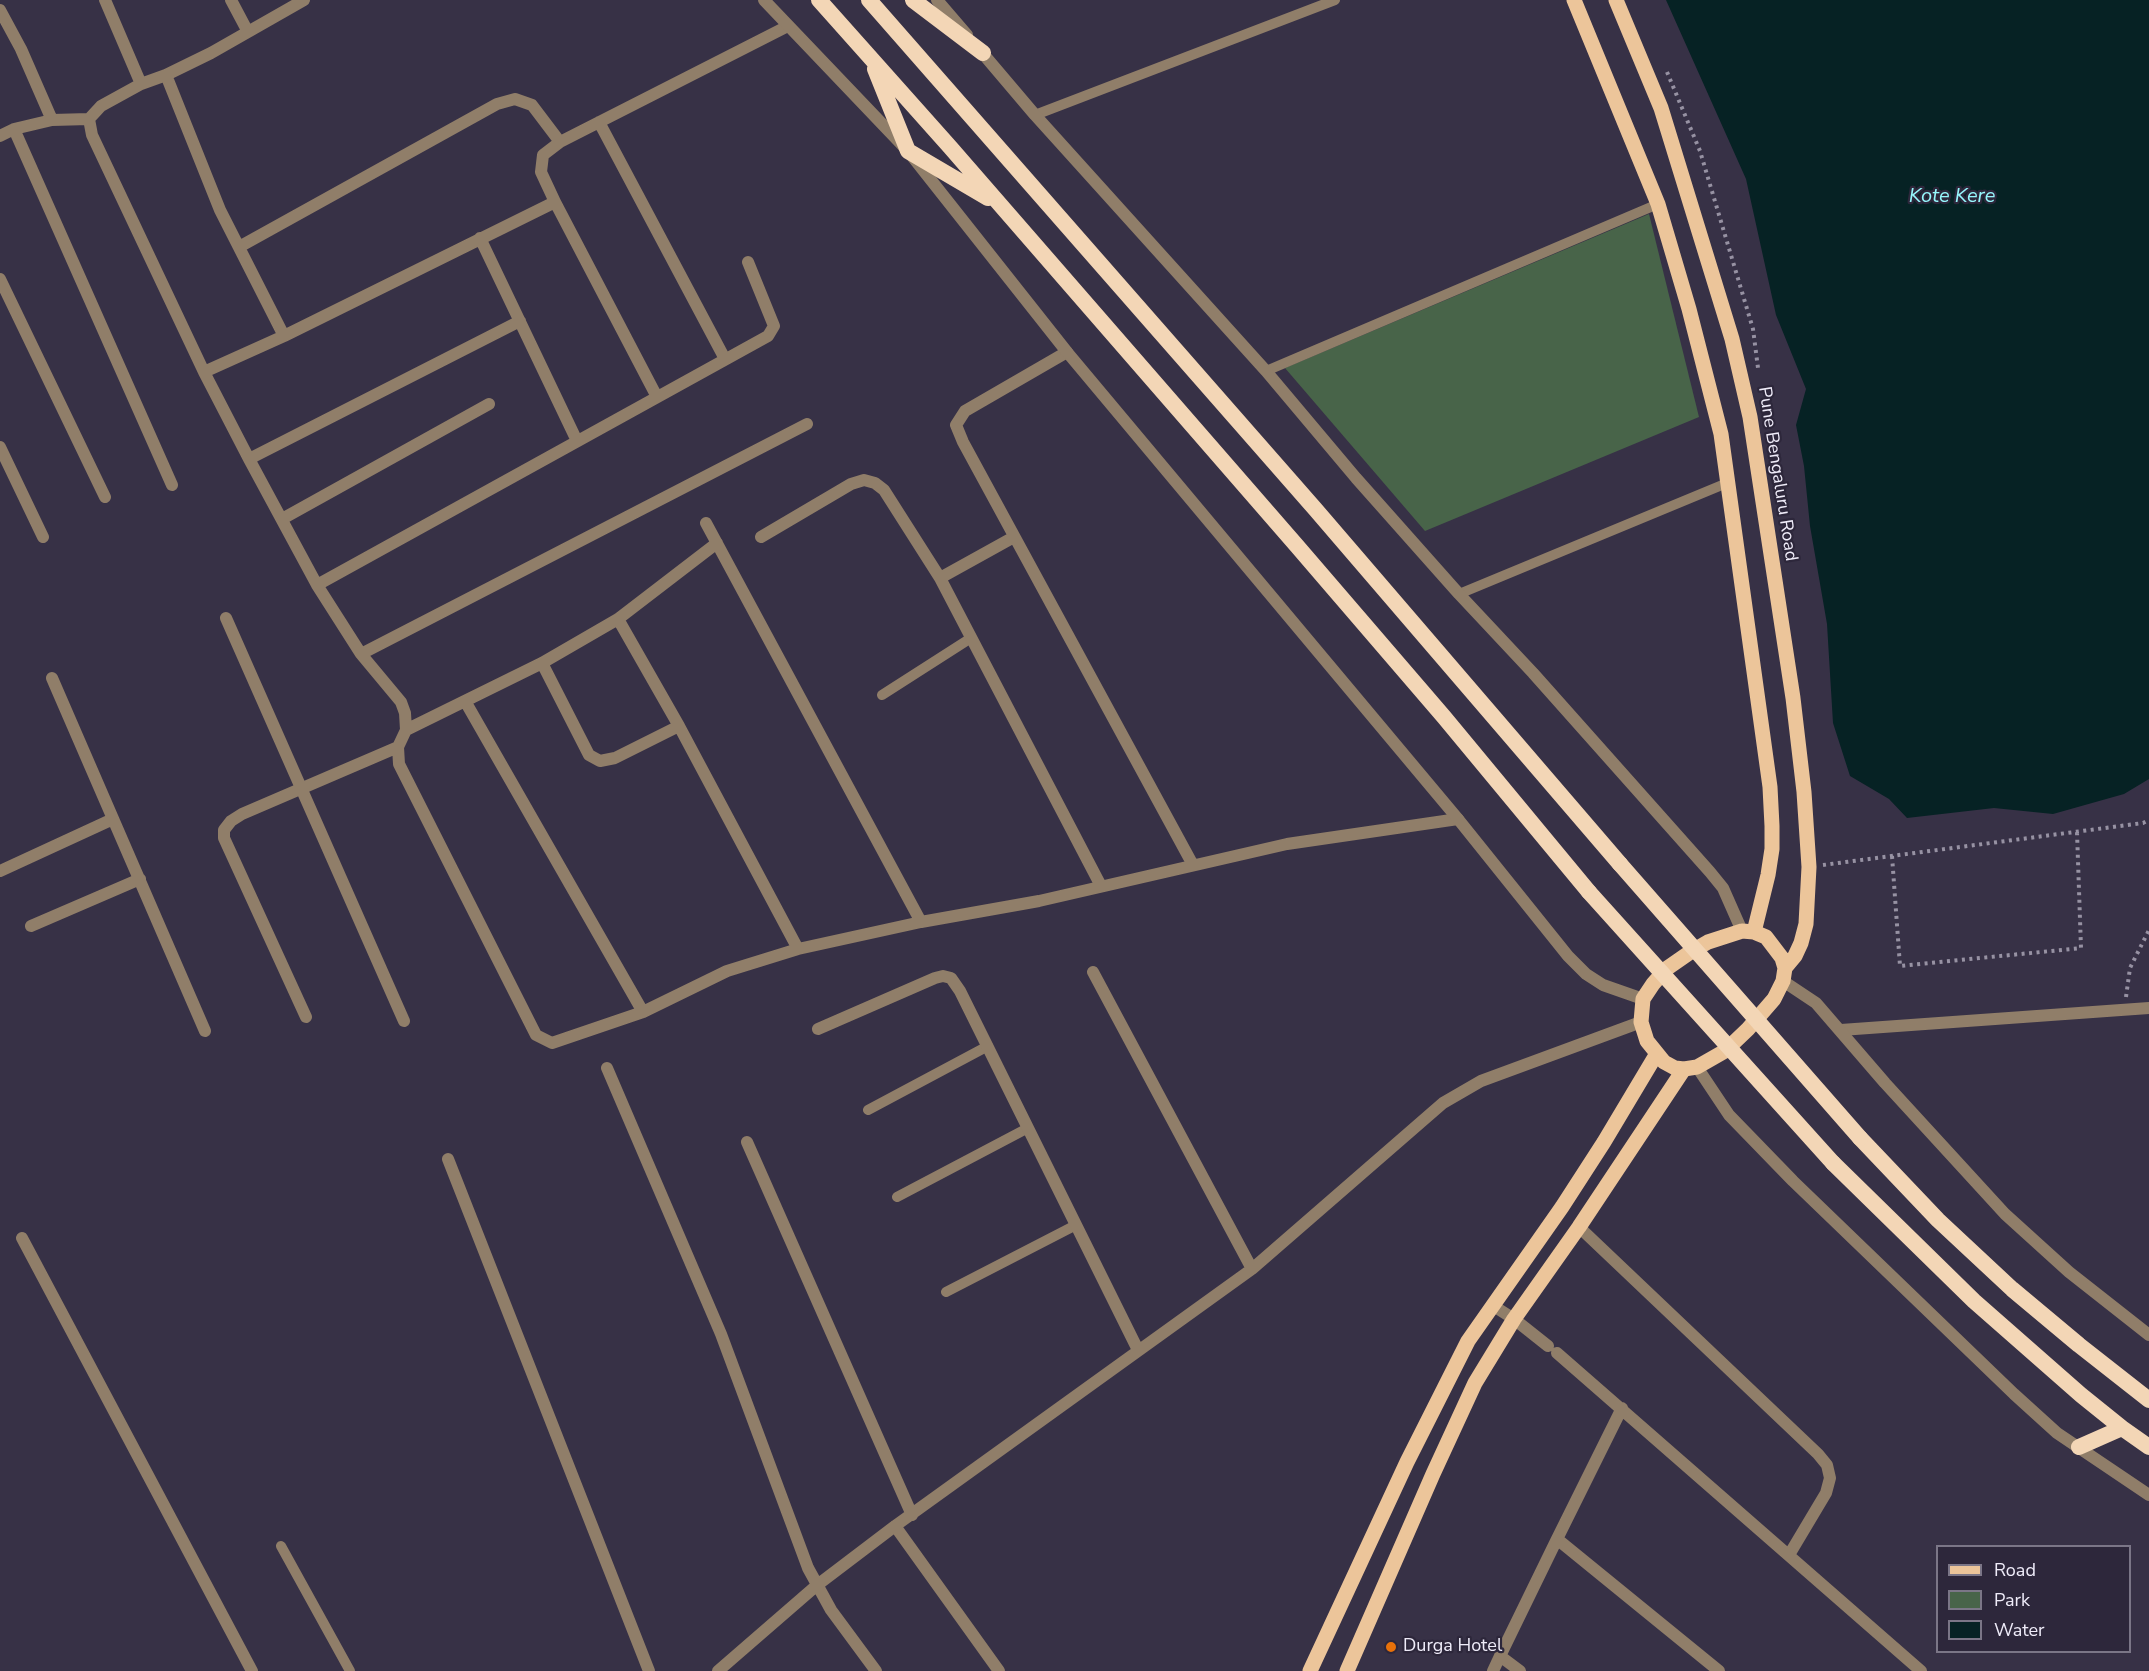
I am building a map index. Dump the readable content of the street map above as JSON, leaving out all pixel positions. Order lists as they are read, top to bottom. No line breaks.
{"streets":{"main road":["Pune Bengaluru Road"]},"water":["Kote Kere"],"places":["Durga Hotel"],"legend":["Road","Park","Water"]}
